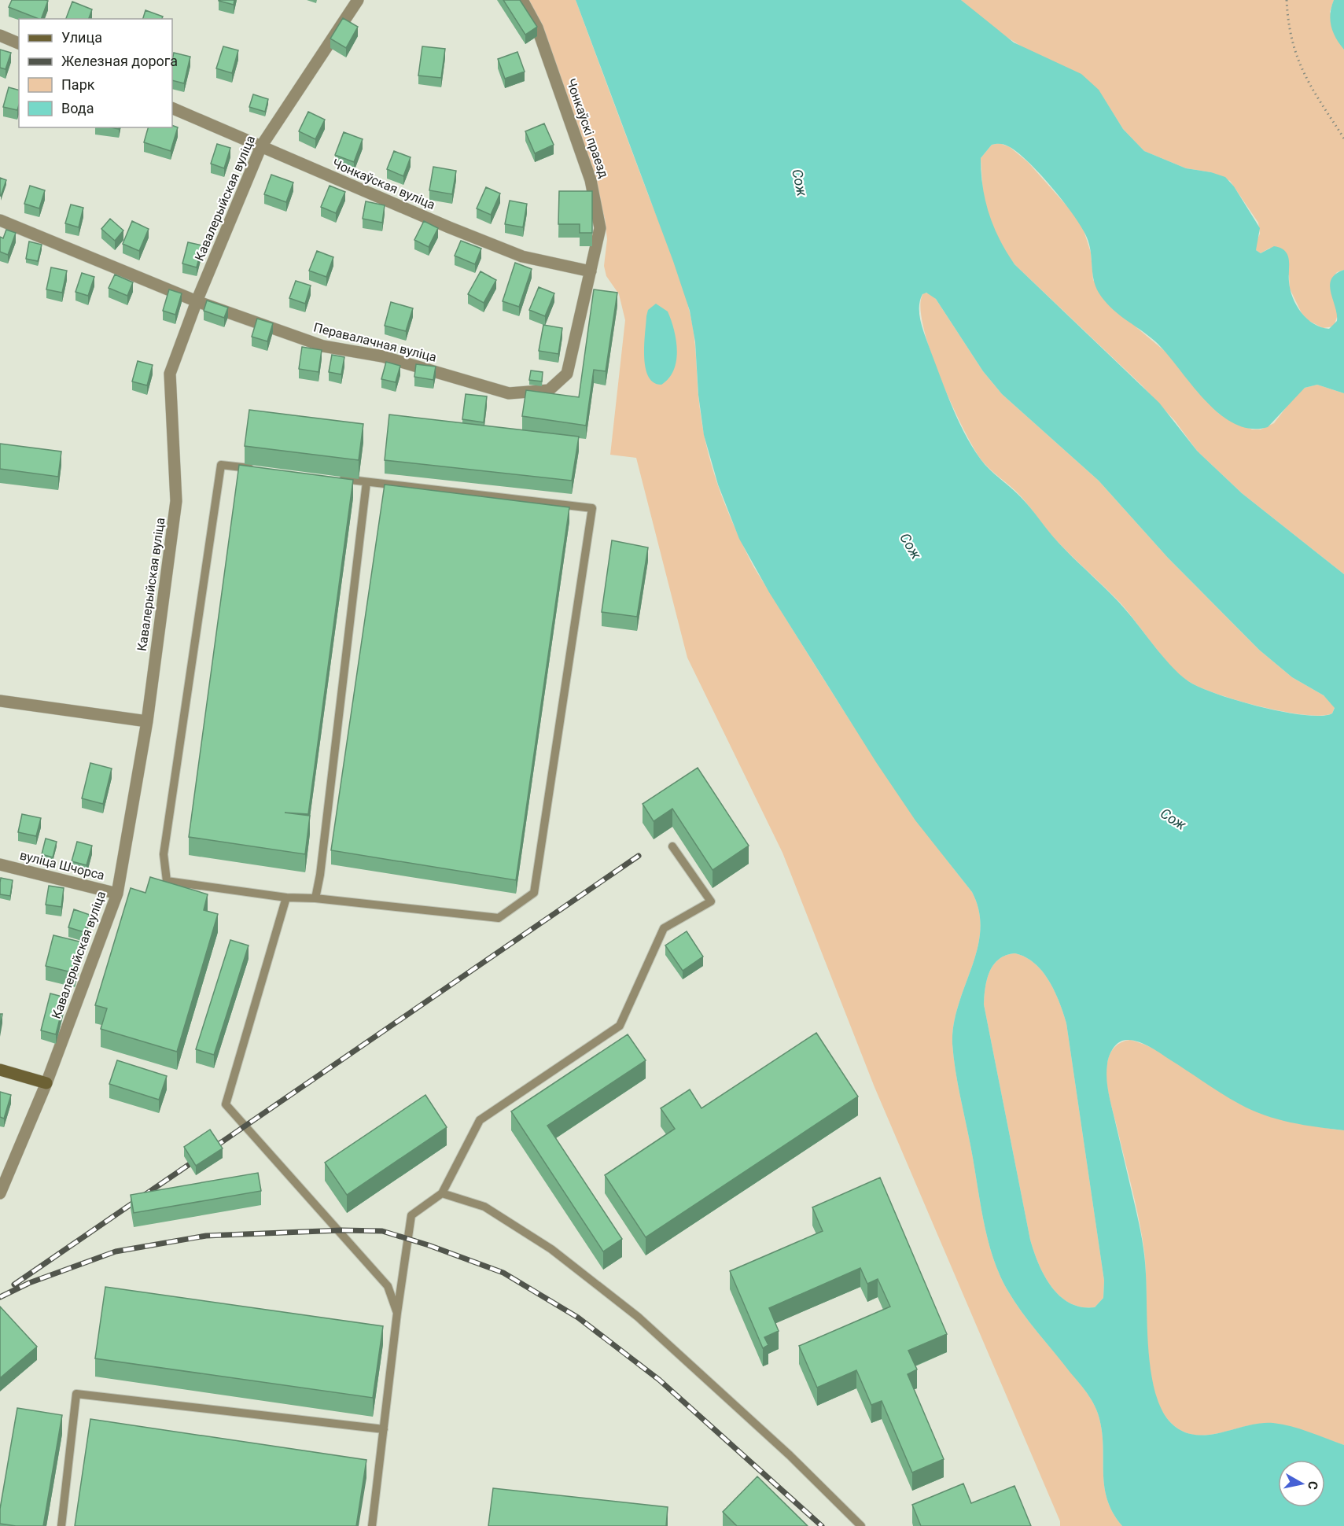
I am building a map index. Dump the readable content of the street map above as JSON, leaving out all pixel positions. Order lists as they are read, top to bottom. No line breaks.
{"streets":{"street":["Чонкаўскі праезд","Чонкаўская вуліца","Кавалерыйская вуліца","Перавалачная вуліца","вуліца Шчорса"]},"crossings":[["Чонкаўскі праезд","Чонкаўская вуліца"],["Чонкаўскі праезд","Перавалачная вуліца"],["Чонкаўская вуліца","Кавалерыйская вуліца"],["Чонкаўская вуліца","Перавалачная вуліца"],["Кавалерыйская вуліца","Перавалачная вуліца"],["Кавалерыйская вуліца","вуліца Шчорса"]],"water":["Сож"],"legend":["Улица","Железная дорога","Парк","Вода"],"north":"right"}
